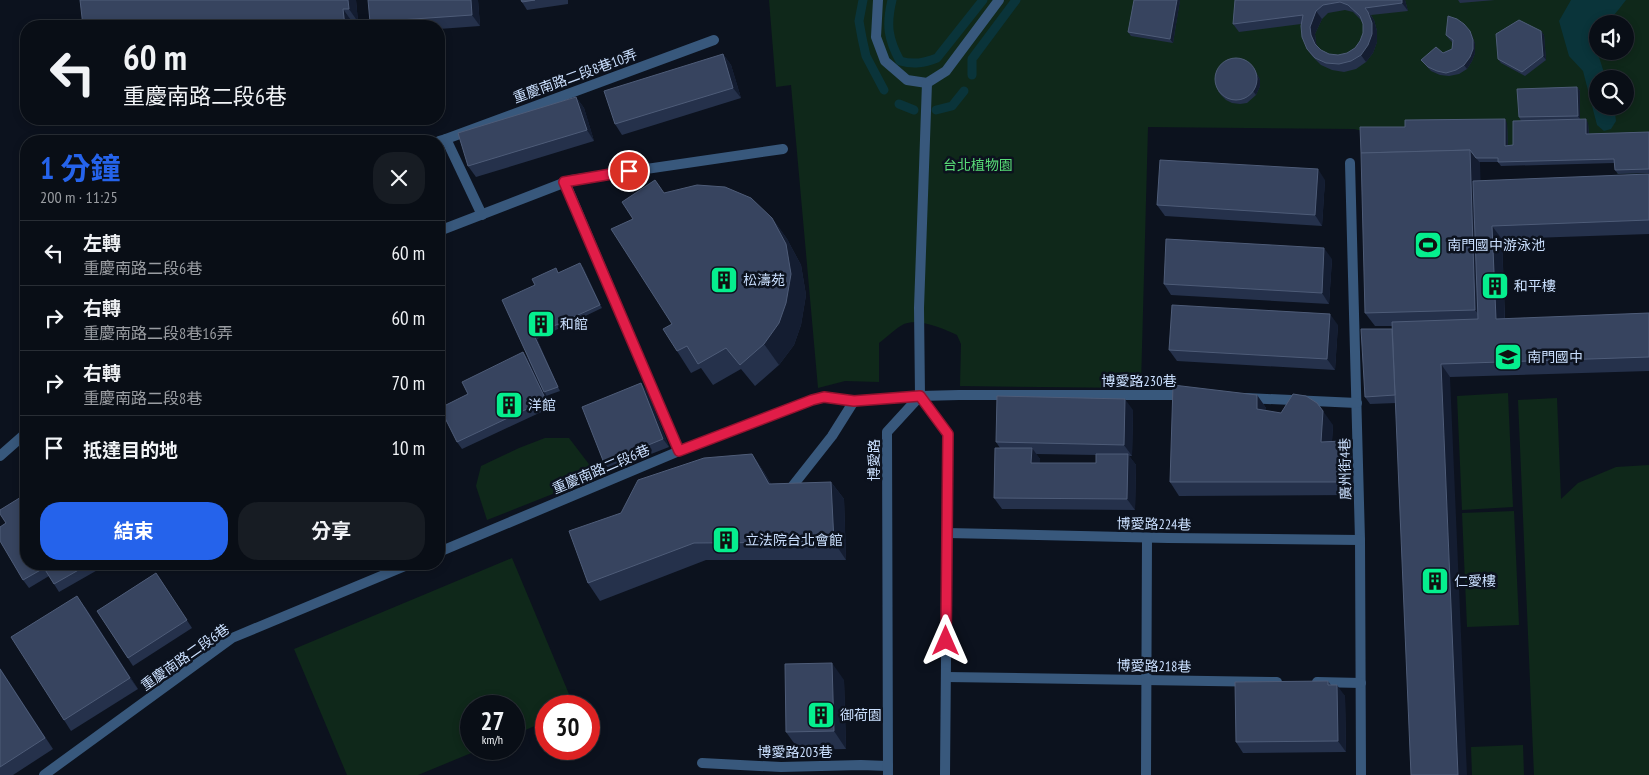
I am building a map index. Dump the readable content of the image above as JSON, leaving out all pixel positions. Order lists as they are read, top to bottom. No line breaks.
{"streets":{"street":["重慶南路二段8巷10弄","博愛路230巷","博愛路","重慶南路二段6巷","廣州街4巷","博愛路224巷","博愛路218巷","博愛路203巷"]},"crossings":[["博愛路230巷","博愛路"],["博愛路230巷","重慶南路二段6巷"],["博愛路","重慶南路二段6巷"],["博愛路","博愛路203巷"],["廣州街4巷","博愛路224巷"]],"parks":["台北植物園"],"places":{"sports":["南門國中游泳池"],"building":["松濤苑","和平樓","和館","洋館","立法院台北會館","仁愛樓","御荷園"],"school or university":["南門國中"]},"page":{"turn":["60 m","重慶南路二段6巷"],"heading":["1 分鐘","200 m · 11:25"],"list":[{"name":"左轉","note":"重慶南路二段6巷","value":"60 m"},{"name":"右轉","note":"重慶南路二段8巷16弄","value":"60 m"},{"name":"右轉","note":"重慶南路二段8巷","value":"70 m"},{"name":"抵達目的地","value":"10 m"}],"buttons":["結束","分享"],"speed":"27 km/h","limit":"30"}}
